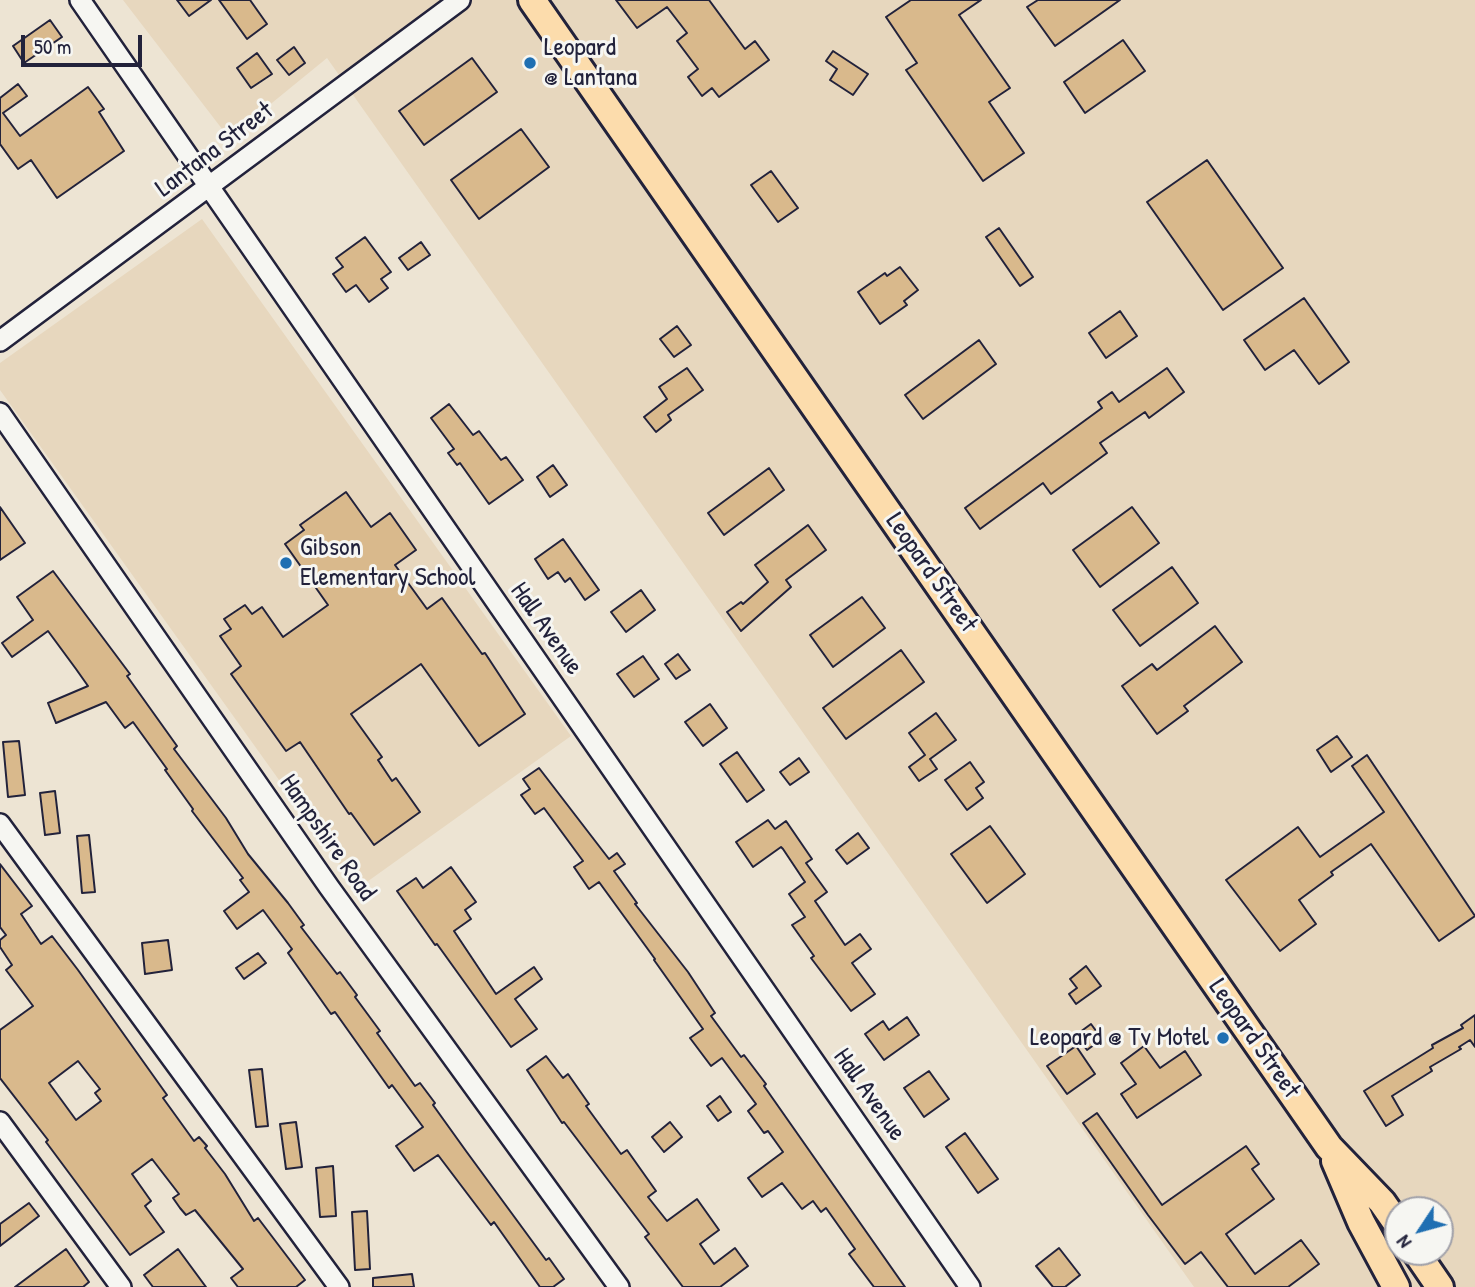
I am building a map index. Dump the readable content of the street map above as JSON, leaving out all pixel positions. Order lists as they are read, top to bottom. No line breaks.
{"streets":{"main road":["Leopard Street"],"street":["Lantana Street","Hall Avenue","Hampshire Road"]},"crossings":[["Lantana Street","Hall Avenue"]],"places":["Leopard @ Lantana","Gibson Elementary School","Leopard @ Tv Motel"],"scale_bar":"50 m","north":"bottom left"}
